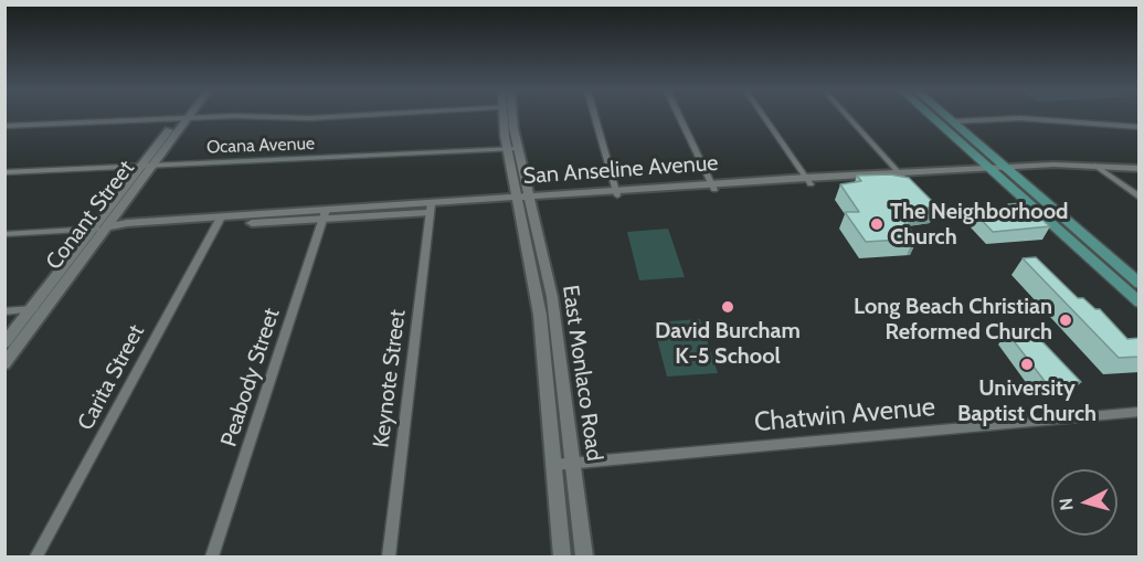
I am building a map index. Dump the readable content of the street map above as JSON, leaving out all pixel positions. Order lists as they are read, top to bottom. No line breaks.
{"streets":{"street":["Ocana Avenue","San Anseline Avenue","Conant Street","East Monlaco Road","Carita Street","Peabody Street","Keynote Street","Chatwin Avenue"]},"crossings":[["Ocana Avenue","Conant Street"],["San Anseline Avenue","Conant Street"],["San Anseline Avenue","East Monlaco Road"],["San Anseline Avenue","Carita Street"],["San Anseline Avenue","Peabody Street"],["San Anseline Avenue","Keynote Street"],["East Monlaco Road","Chatwin Avenue"]],"places":["The Neighborhood Church","David Burcham K-5 School","Long Beach Christian Reformed Church","University Baptist Church"],"north":"left"}
